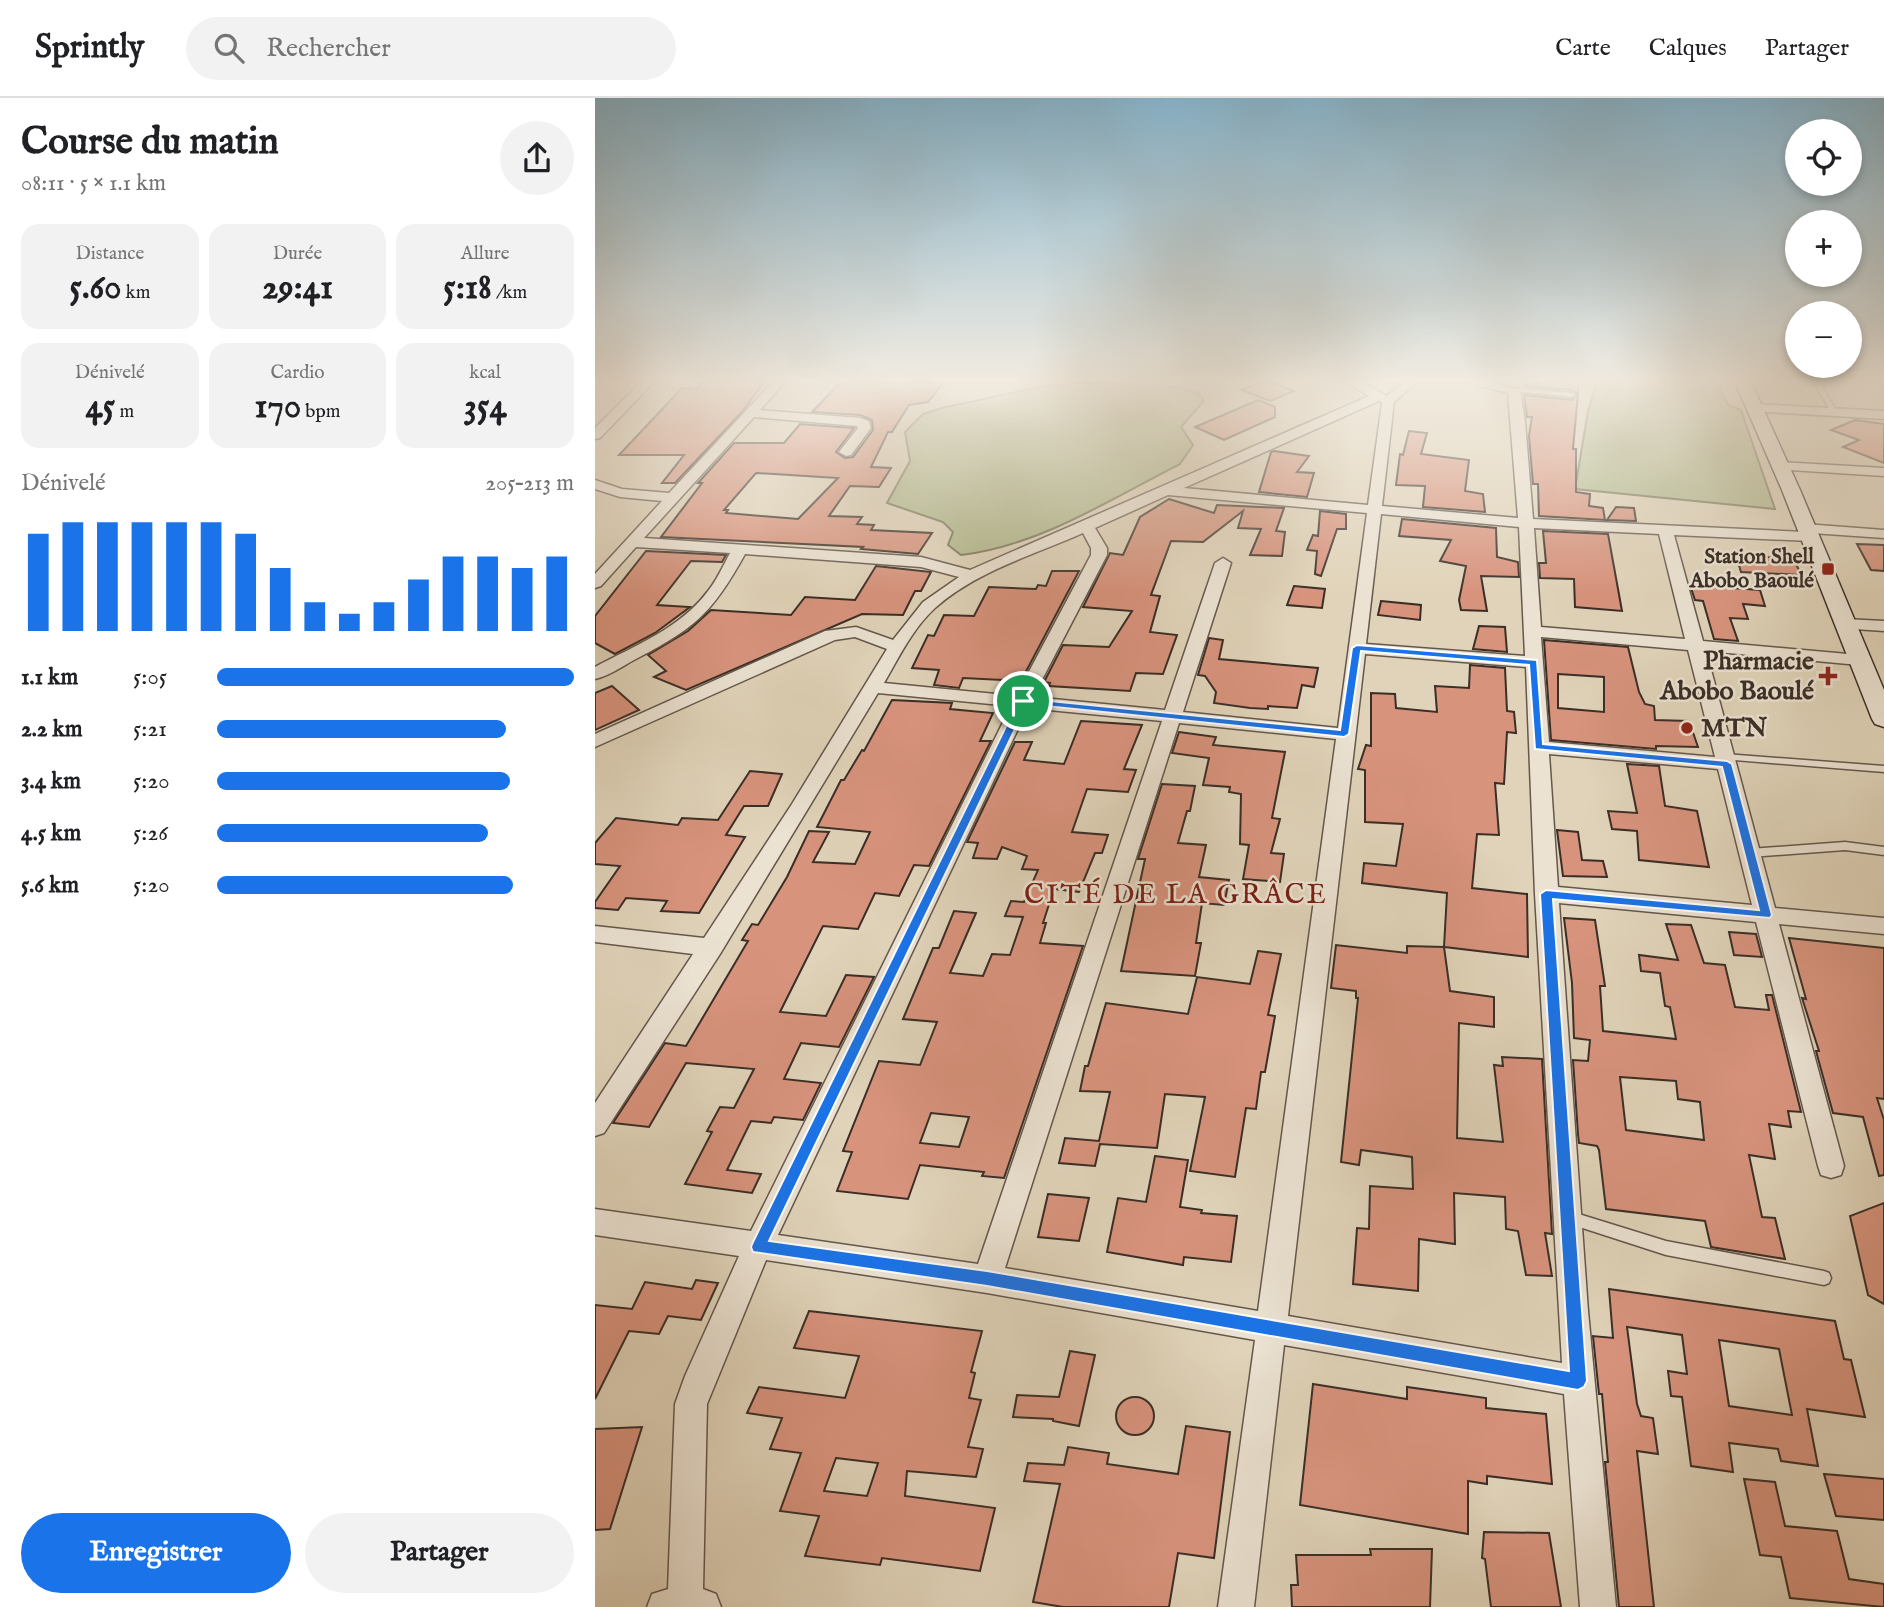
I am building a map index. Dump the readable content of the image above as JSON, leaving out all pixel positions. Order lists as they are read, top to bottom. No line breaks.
{"districts":["CITÉ DE LA GRÂCE"],"places":{"transit":["Station Shell Abobo Baoulé"],"health":["Pharmacie Abobo Baoulé"],"other":["MTN"]},"page":{"header":"Sprintly","search":"Rechercher","nav":["Carte","Calques","Partager"],"heading":["Course du matin","08:11 · 5 × 1.1 km"],"map_buttons":["+","−"],"stats":[["Distance","5.60 km"],["Durée","29:41"],["Allure","5:18 /km"],["Dénivelé","45 m"],["Cardio","170 bpm"],["kcal","354"]],"chart":["Dénivelé","205–213 m"],"list":[{"name":"1.1 km","note":"5:05"},{"name":"2.2 km","note":"5:21"},{"name":"3.4 km","note":"5:20"},{"name":"4.5 km","note":"5:26"},{"name":"5.6 km","note":"5:20"}],"buttons":["Enregistrer","Partager"]}}
